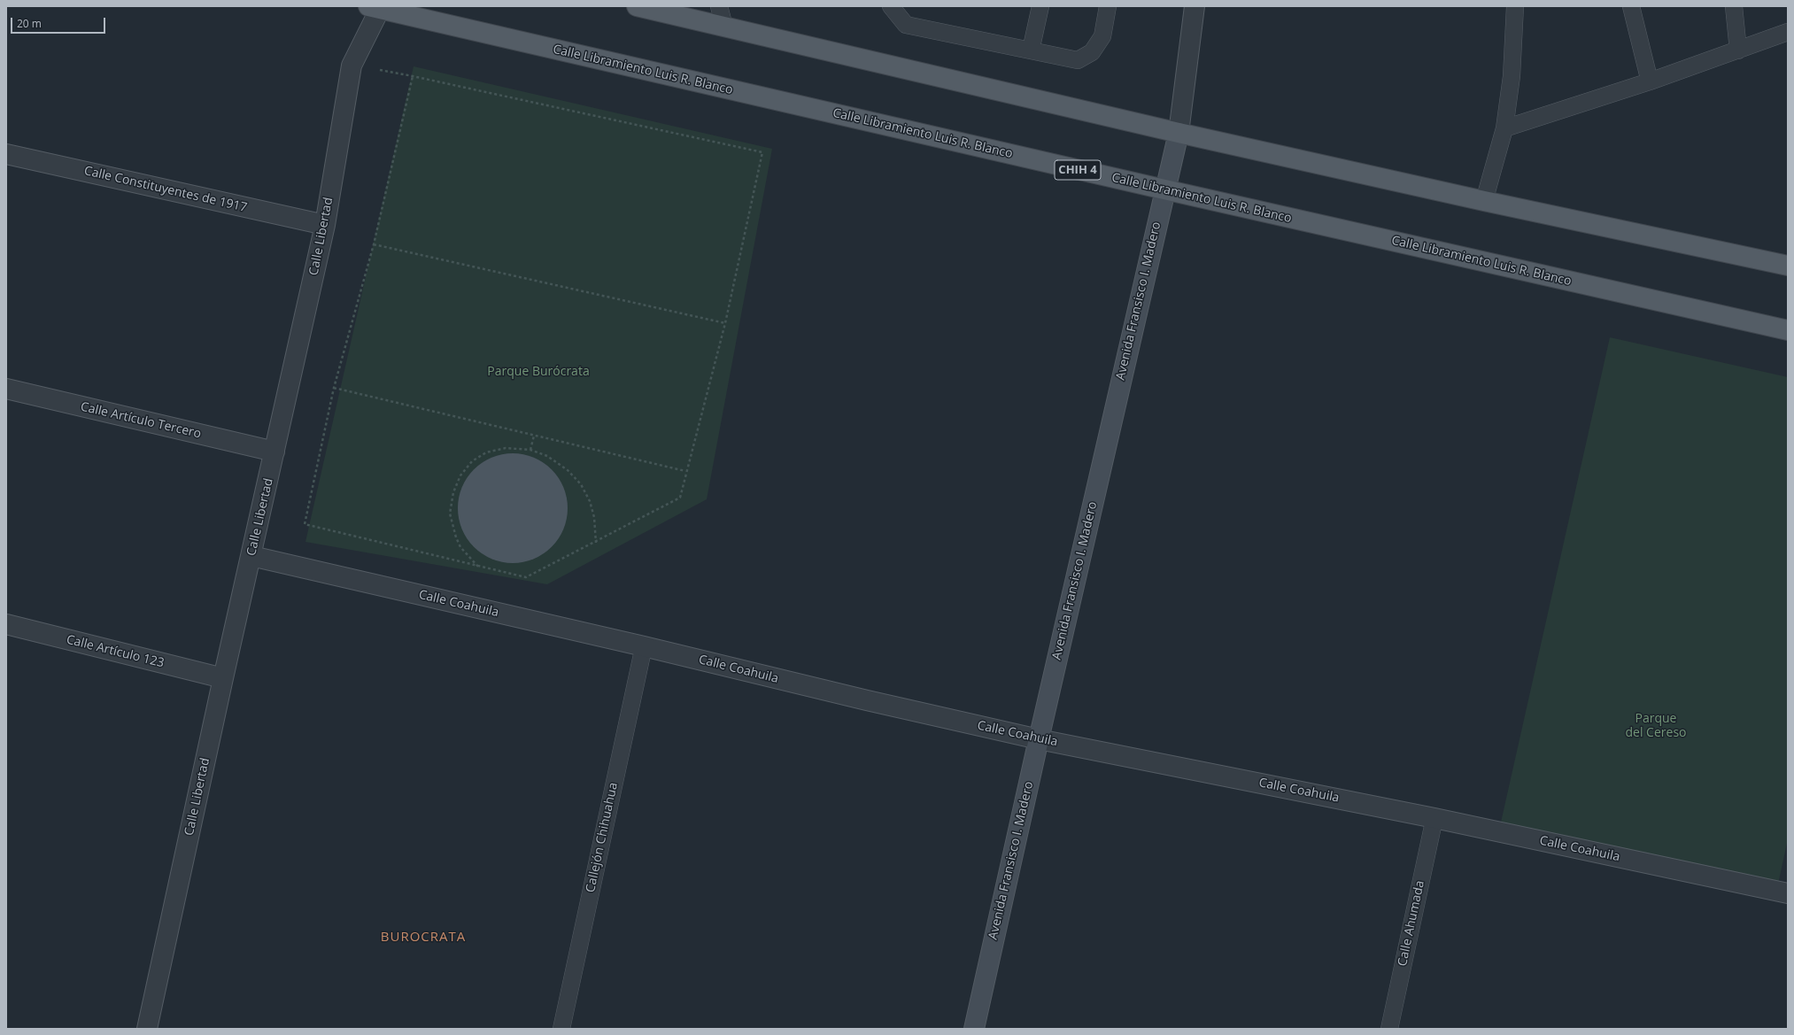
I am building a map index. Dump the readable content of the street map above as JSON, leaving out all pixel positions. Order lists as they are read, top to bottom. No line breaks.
{"streets":{"main road":["Calle Libramiento Luis R. Blanco","CHIH 4","Avenida Fransisco I. Madero"],"street":["Calle Constituyentes de 1917","Calle Libertad","Calle Artículo Tercero","Calle Coahuila","Calle Artículo 123"],"lane":["Callejón Chihuahua","Calle Ahumada"]},"crossings":[["Calle Libramiento Luis R. Blanco","Calle Libertad"],["Calle Libramiento Luis R. Blanco","Avenida Fransisco I. Madero"],["Calle Constituyentes de 1917","Calle Libertad"],["Calle Libertad","Calle Artículo Tercero"],["Calle Libertad","Calle Coahuila"],["Calle Libertad","Calle Artículo 123"],["Avenida Fransisco I. Madero","Calle Coahuila"],["Calle Coahuila","Callejón Chihuahua"],["Calle Coahuila","Calle Ahumada"]],"districts":["BUROCRATA"],"parks":["Parque Burócrata","Parque del Cereso"],"scale_bar":"20 m"}
